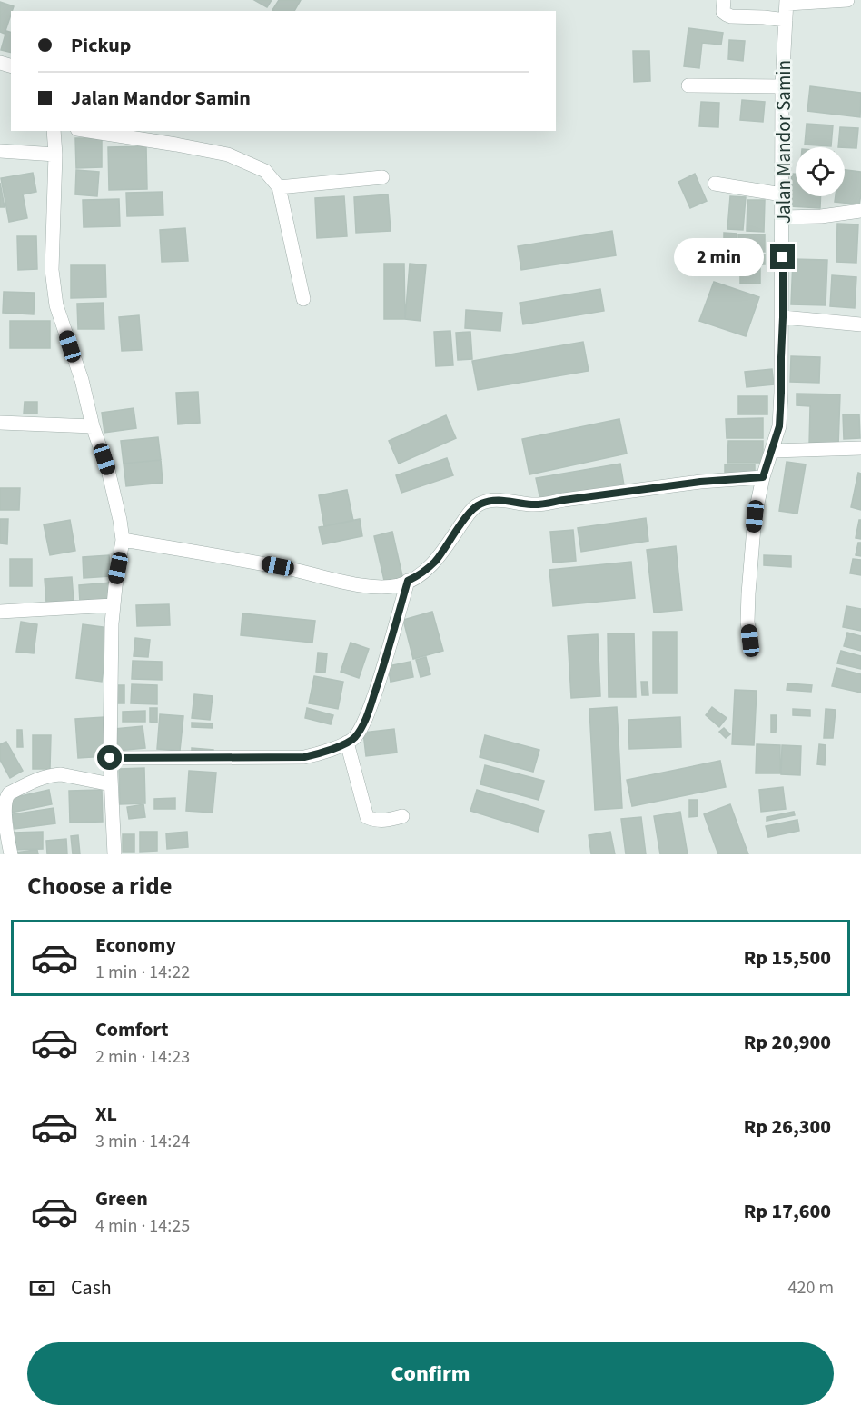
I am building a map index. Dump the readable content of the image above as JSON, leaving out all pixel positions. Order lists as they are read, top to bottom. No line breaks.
{"streets":{"street":["Jalan Mandor Samin"]},"page":{"banner":["Pickup","Jalan Mandor Samin"],"bubble":"2 min","heading":"Choose a ride","list":[{"name":"Economy","note":"1 min · 14:22","value":"Rp 15,500"},{"name":"Comfort","note":"2 min · 14:23","value":"Rp 20,900"},{"name":"XL","note":"3 min · 14:24","value":"Rp 26,300"},{"name":"Green","note":"4 min · 14:25","value":"Rp 17,600"}],"pay":["Cash","420 m"],"buttons":"Confirm"}}
